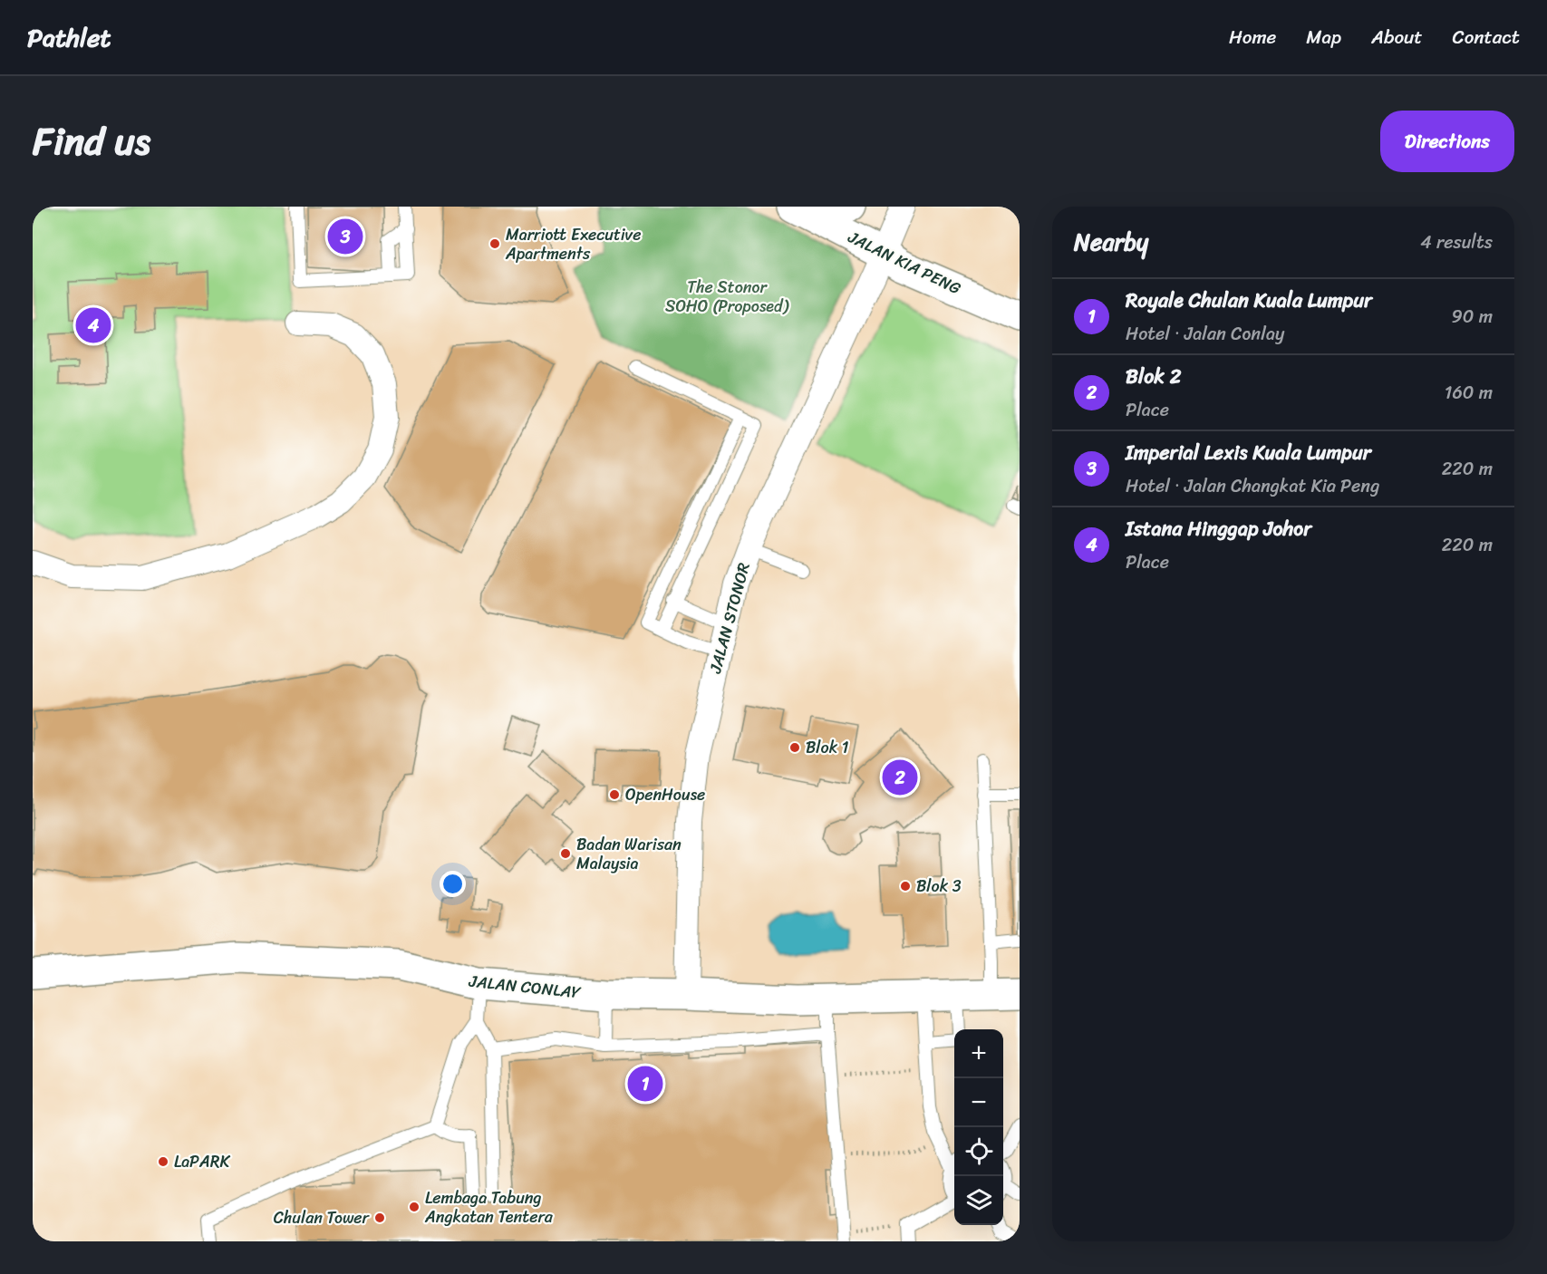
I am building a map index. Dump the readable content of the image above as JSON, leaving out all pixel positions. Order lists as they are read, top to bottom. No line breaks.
{"streets":{"street":["JALAN KIA PENG","JALAN STONOR","JALAN CONLAY"]},"crossings":[["JALAN KIA PENG","JALAN STONOR"],["JALAN STONOR","JALAN CONLAY"]],"parks":["The Stonor SOHO (Proposed)"],"places":["Marriott Executive Apartments","Blok 1","OpenHouse","Badan Warisan Malaysia","Blok 3","LaPARK","Lembaga Tabung Angkatan Tentera","Chulan Tower"],"page":{"header":"Pathlet","nav":["Home","Map","About","Contact"],"title":"Find us","buttons":"Directions","heading":["Nearby","4 results"],"pins":["3","4","2","1"],"list":[{"mark":"1","name":"Royale Chulan Kuala Lumpur","note":"Hotel · Jalan Conlay","value":"90 m"},{"mark":"2","name":"Blok 2","note":"Place","value":"160 m"},{"mark":"3","name":"Imperial Lexis Kuala Lumpur","note":"Hotel · Jalan Changkat Kia Peng","value":"220 m"},{"mark":"4","name":"Istana Hinggap Johor","note":"Place","value":"220 m"}],"map_buttons":["+","−"]}}
